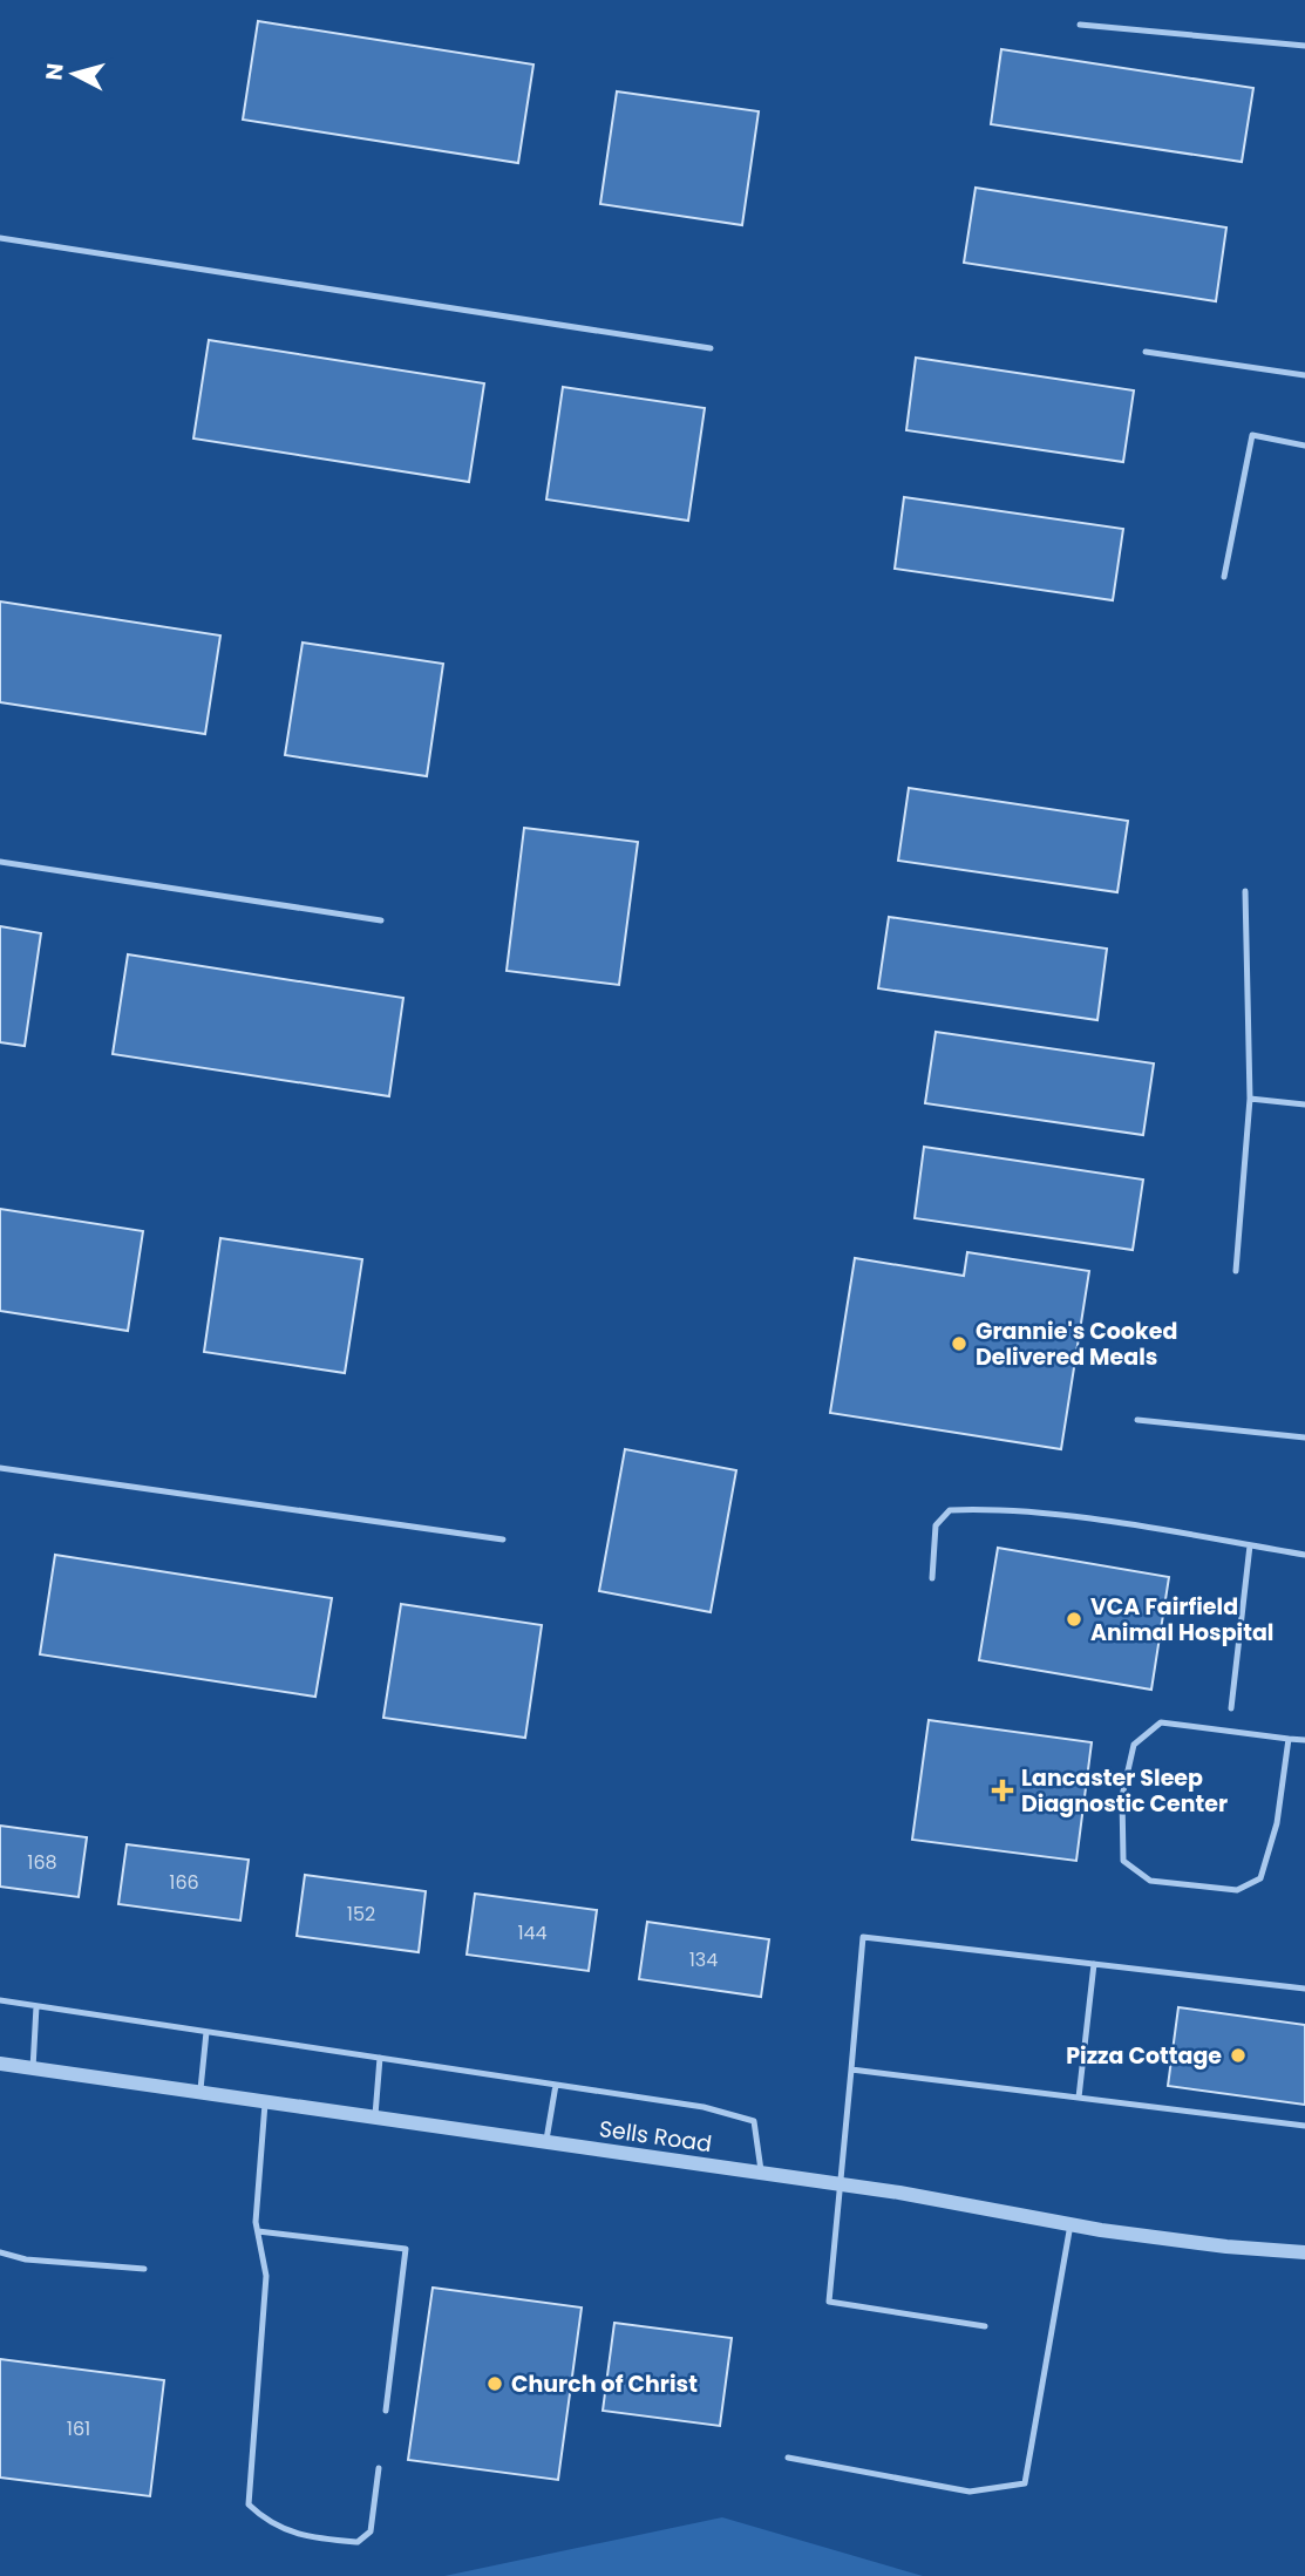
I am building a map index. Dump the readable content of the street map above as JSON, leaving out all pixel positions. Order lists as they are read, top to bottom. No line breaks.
{"streets":{"street":["Sells Road"]},"places":{"other":["Grannie's Cooked Delivered Meals","VCA Fairfield Animal Hospital","Pizza Cottage","Church of Christ"],"health":["Lancaster Sleep Diagnostic Center"]},"house_numbers":["168","166","152","144","134","161"],"north":"left"}
